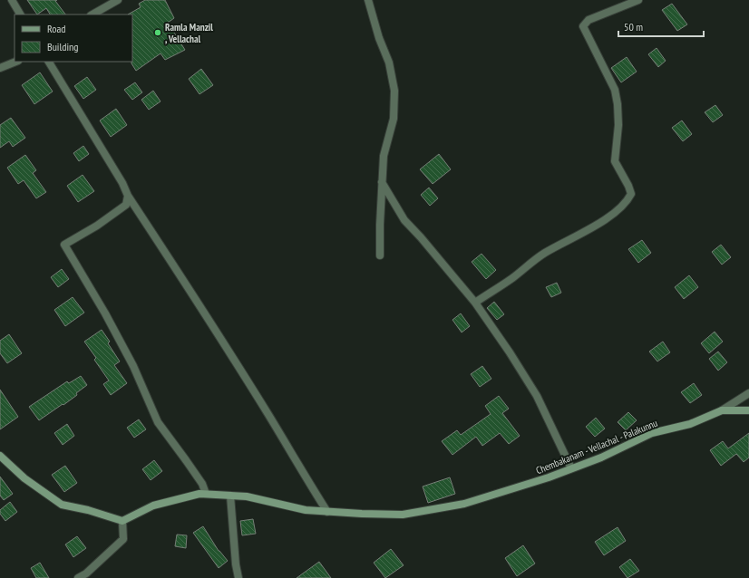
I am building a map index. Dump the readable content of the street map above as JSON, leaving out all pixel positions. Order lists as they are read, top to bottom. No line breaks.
{"streets":{"main road":["Chembakanam - Vellachal - Palakunnu"]},"places":["Ramla Manzil , Vellachal"],"legend":["Road","Building"],"scale_bar":"50 m"}
